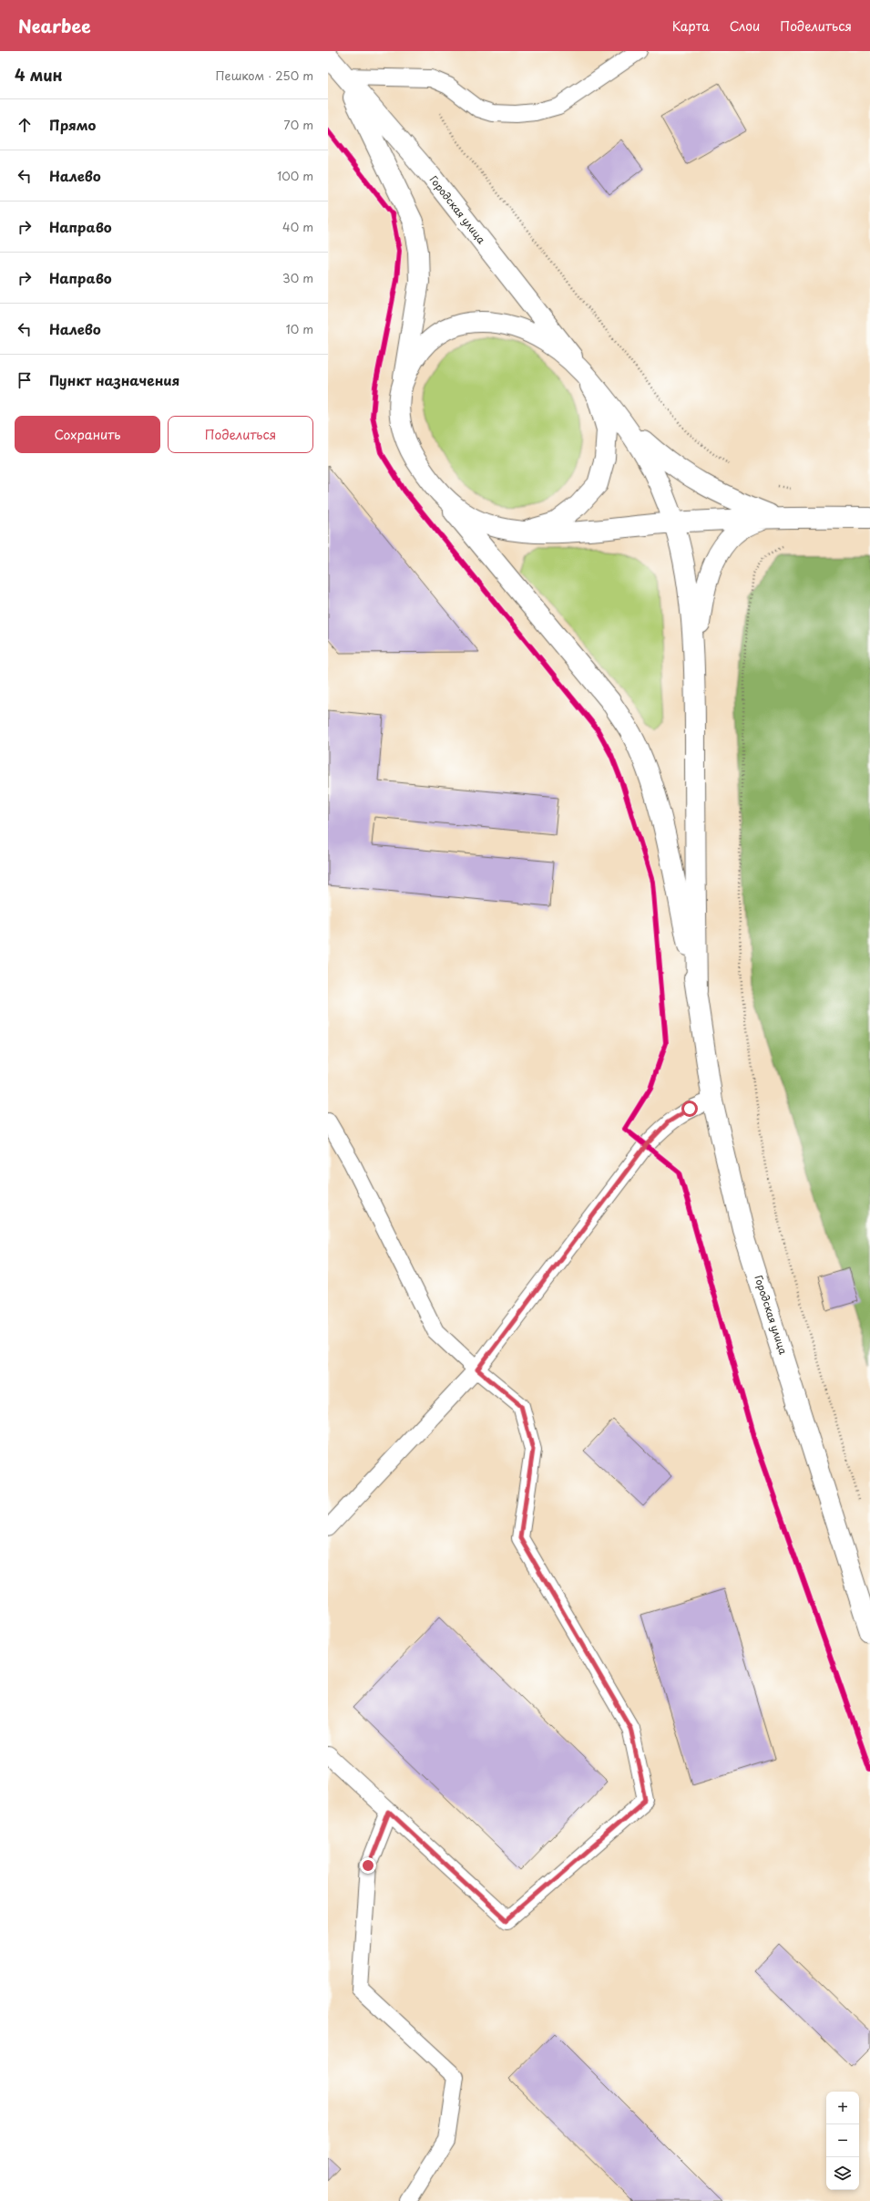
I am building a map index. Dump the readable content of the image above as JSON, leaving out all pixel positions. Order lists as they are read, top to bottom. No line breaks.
{"streets":{"main road":["Городская улица"]},"page":{"header":"Nearbee","nav":["Карта","Слои","Поделиться"],"heading":["4 мин","Пешком · 250 m"],"list":[["Прямо","70 m"],["Налево","100 m"],["Направо","40 m"],["Направо","30 m"],["Налево","10 m"],"Пункт назначения"],"buttons":["Сохранить","Поделиться"],"map_buttons":["+","−"]}}
